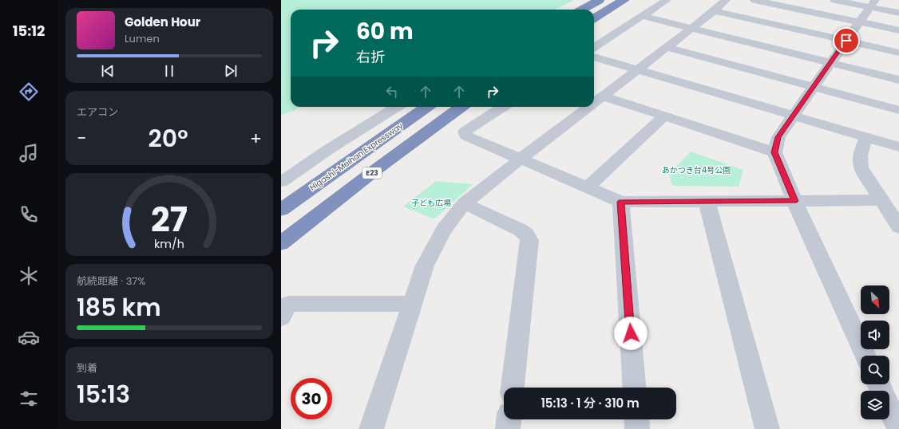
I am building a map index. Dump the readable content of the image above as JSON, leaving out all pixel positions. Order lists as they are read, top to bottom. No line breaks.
{"streets":{"highway":["Higashi-Meihan Expressway","E23"]},"parks":["あかつき台4号公園","子ども広場"],"north":"bottom right","page":{"tabs":"15:12","turn":["60 m","右折"],"song":["Golden Hour","Lumen"],"tile":["エアコン",["航続距離 · 37%","185 km"],["到着","15:13"]],"heat":["−","20°","+"],"limit":"30","trip":"15:13 · 1 分 · 310 m","gauge":["27","km/h"]}}
